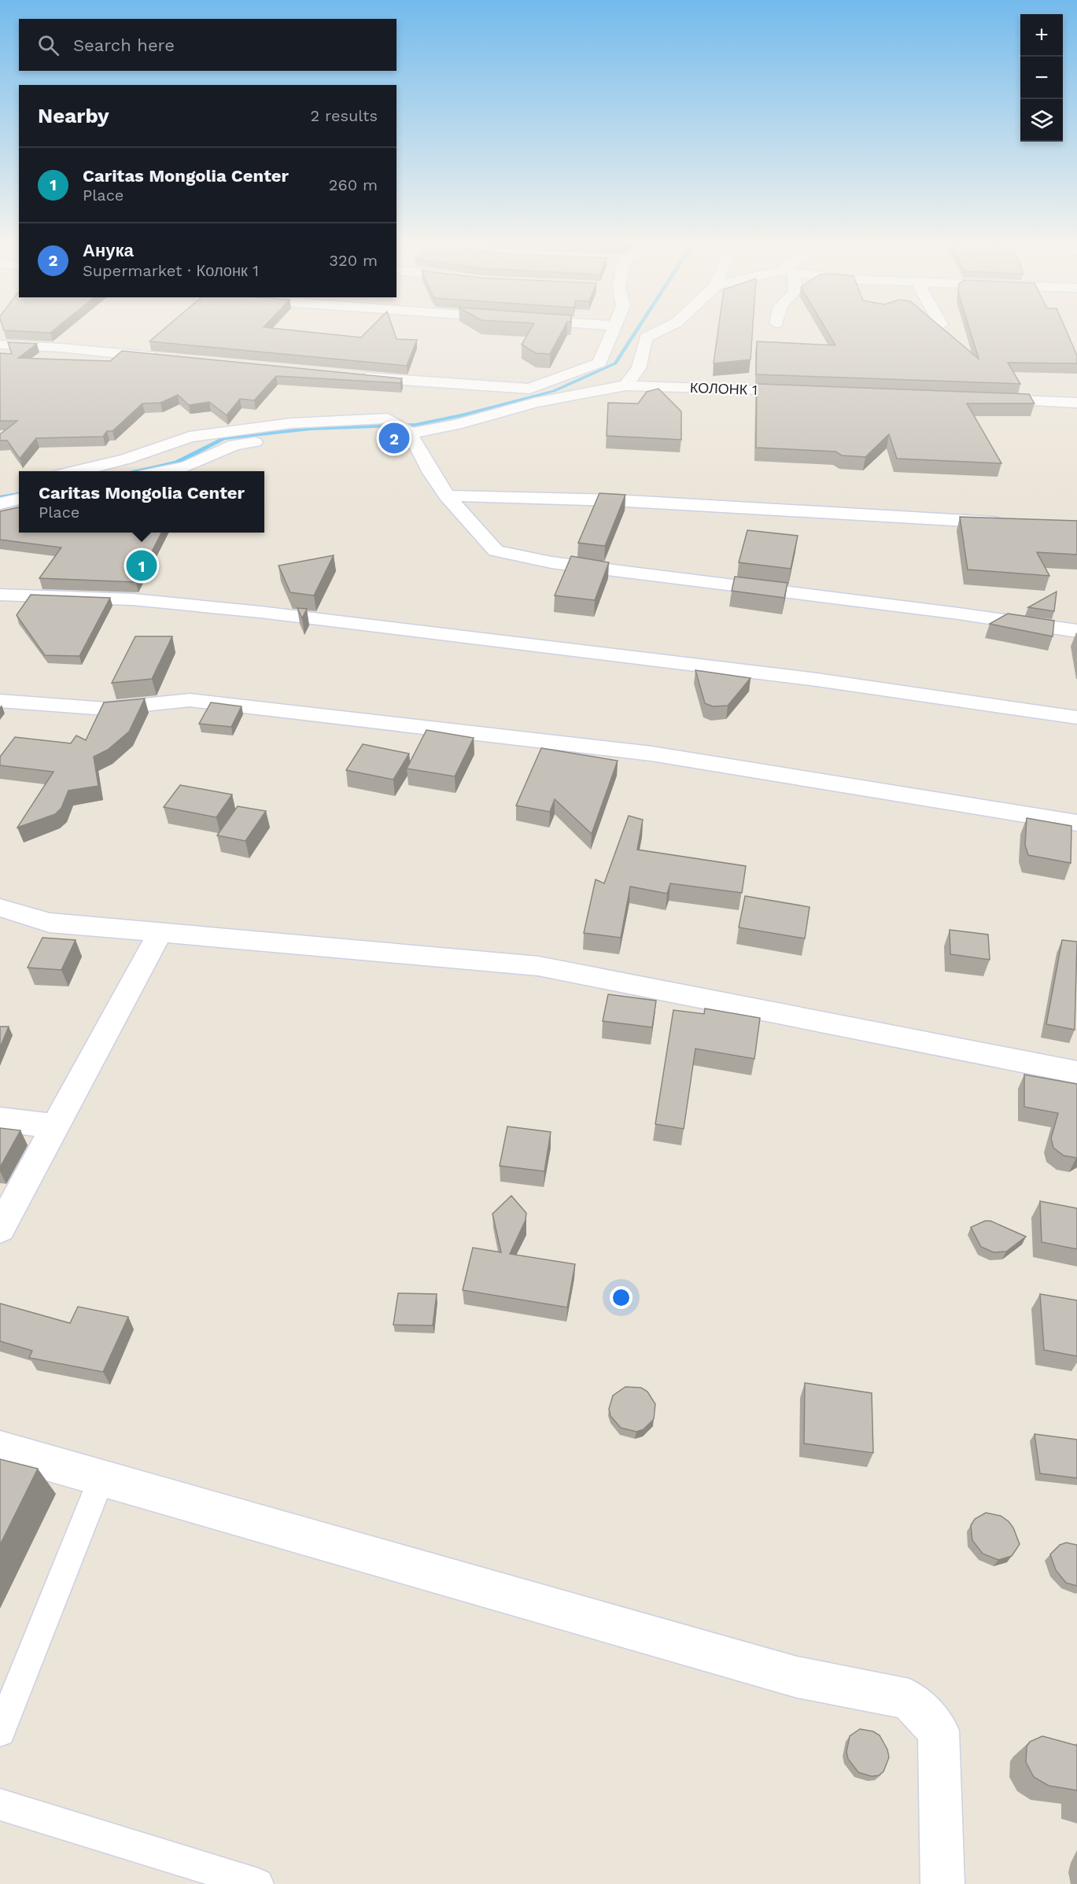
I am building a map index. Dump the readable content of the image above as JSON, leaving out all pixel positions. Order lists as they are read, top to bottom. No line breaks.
{"streets":{"street":["КОЛОНК 1"]},"page":{"map_buttons":["+","−"],"search":"Search here","heading":["Nearby","2 results"],"list":[{"mark":"1","name":"Caritas Mongolia Center","note":"Place","value":"260 m"},{"mark":"2","name":"Анука","note":"Supermarket · Колонк 1","value":"320 m"}],"pins":["2","1"],"popup":["Caritas Mongolia Center","Place"]}}
